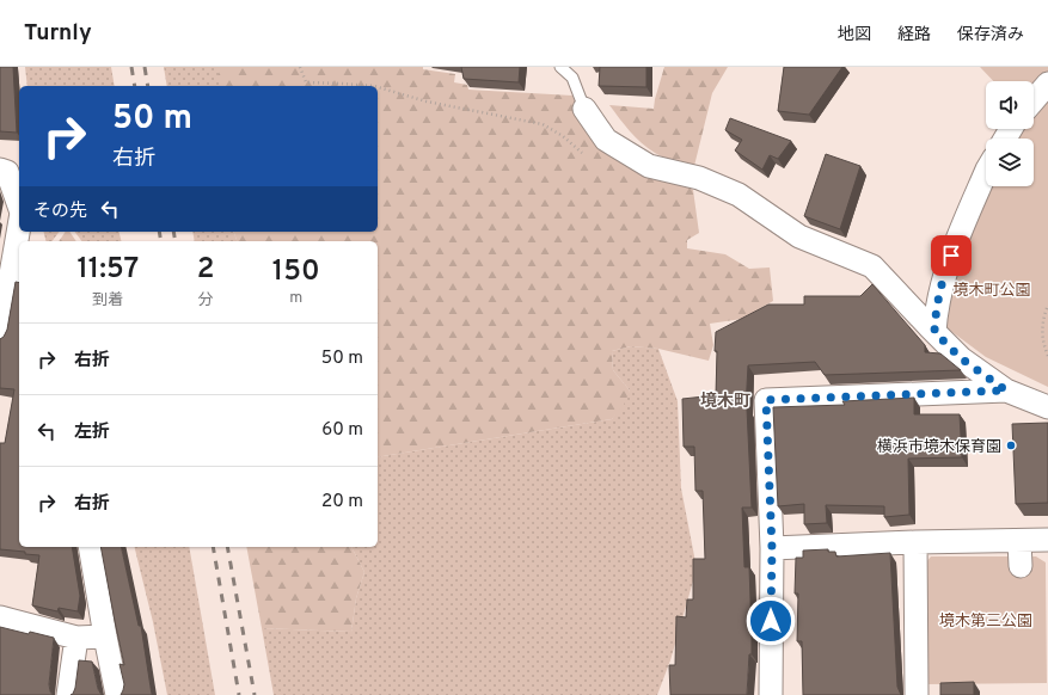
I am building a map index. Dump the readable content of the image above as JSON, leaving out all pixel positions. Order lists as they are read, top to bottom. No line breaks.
{"districts":["境木町"],"parks":["境木町公園","境木第三公園"],"places":["横浜市境木保育園"],"page":{"header":"Turnly","nav":["地図","経路","保存済み"],"turn":["50 m","右折"],"then":"その先","eta":["11:57","到着","2","分","150","m"],"list":[{"name":"右折","value":"50 m"},{"name":"左折","value":"60 m"},{"name":"右折","value":"20 m"}]}}
